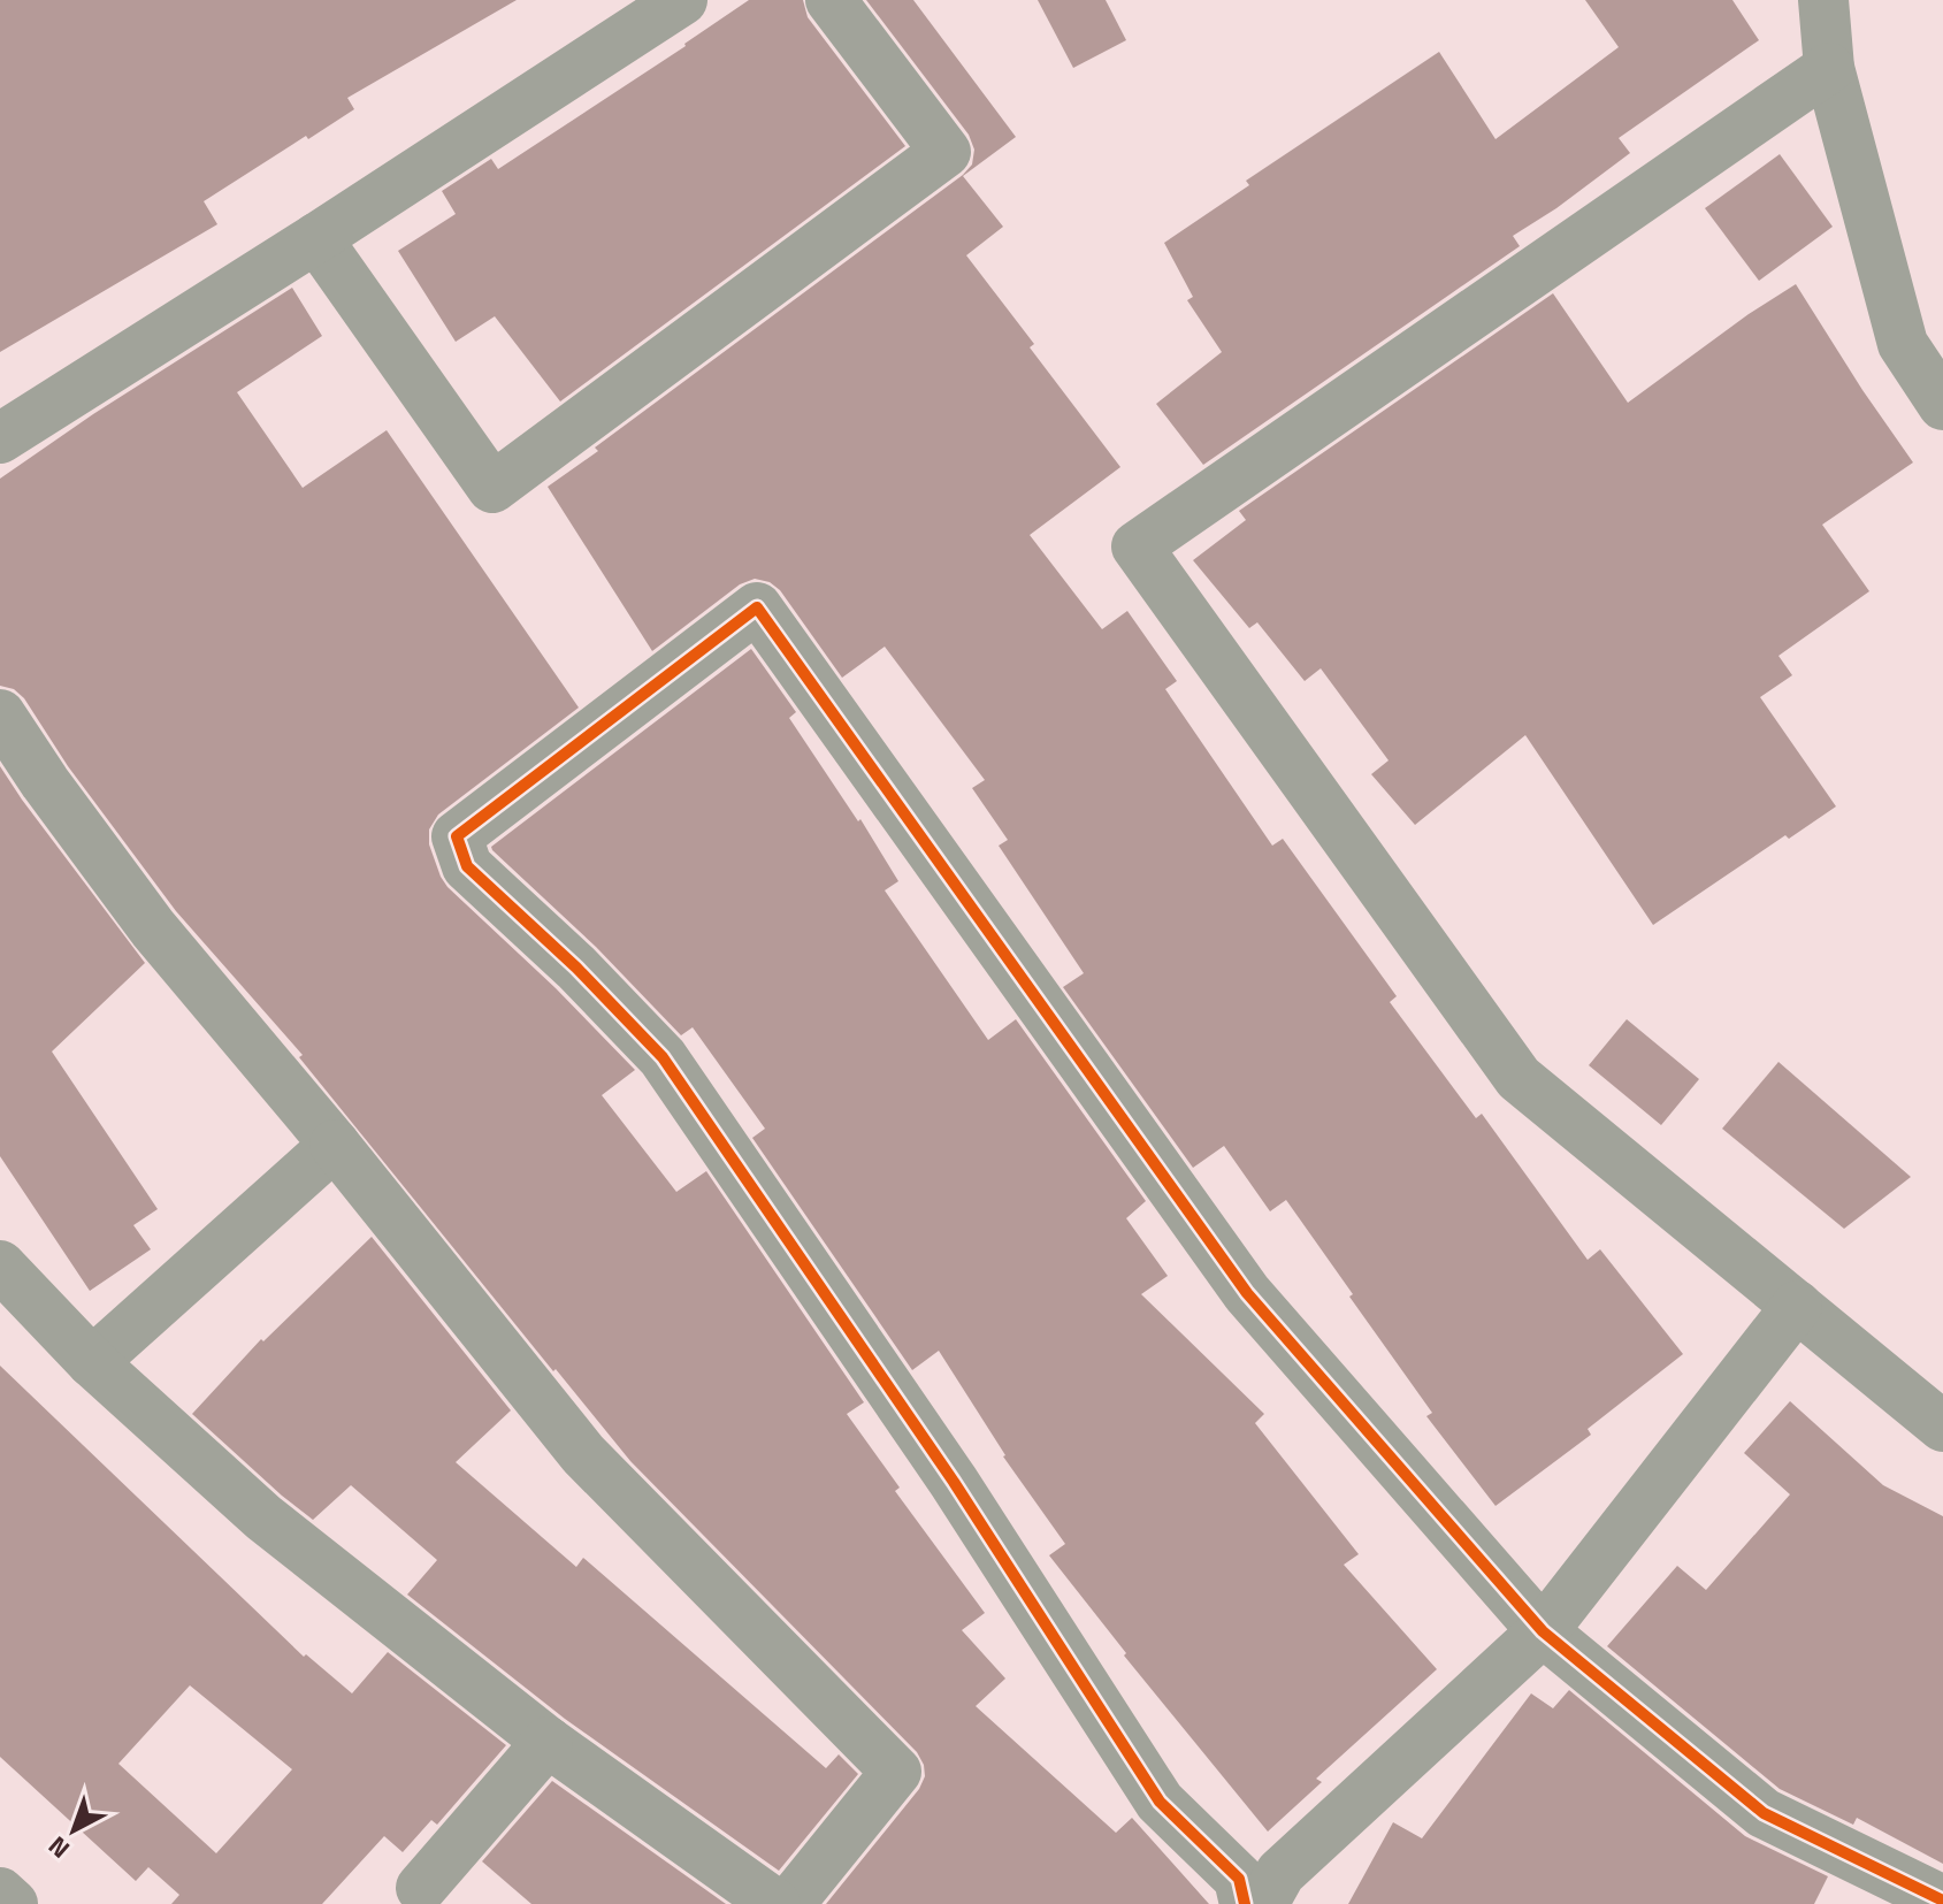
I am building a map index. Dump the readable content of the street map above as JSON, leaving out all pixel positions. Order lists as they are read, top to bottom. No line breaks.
{"north":"bottom left"}
